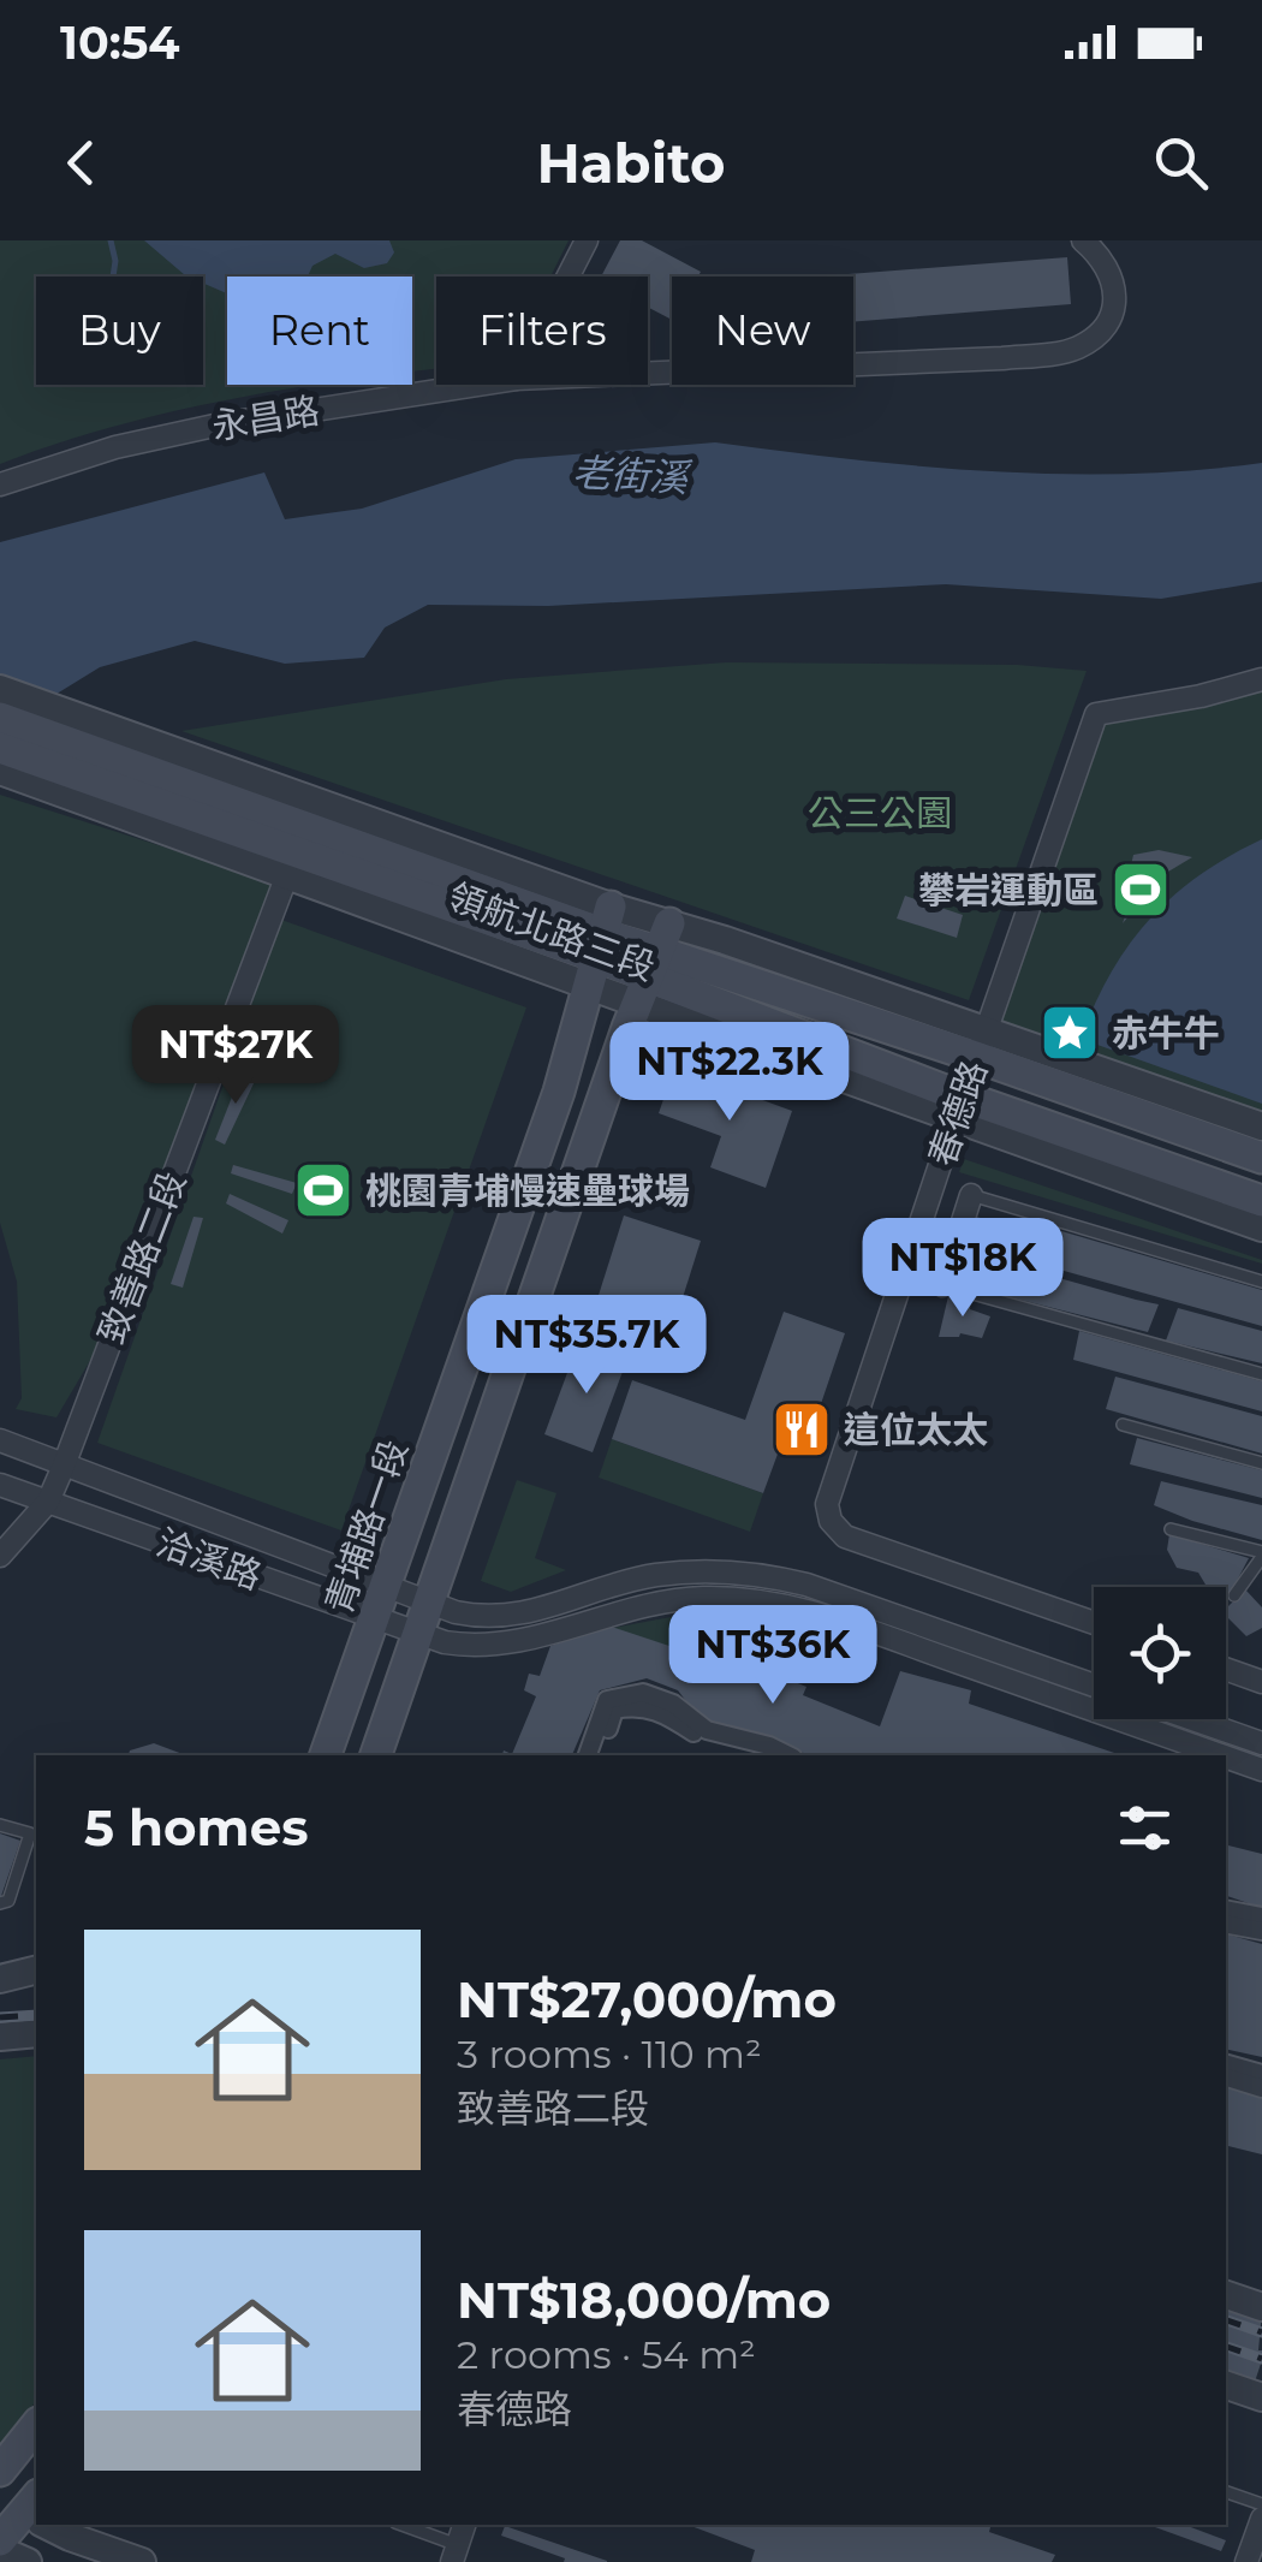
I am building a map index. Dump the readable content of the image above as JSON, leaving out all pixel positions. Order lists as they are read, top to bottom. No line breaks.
{"streets":{"main road":["領航北路三段","青埔路一段"],"street":["永昌路","春德路","致善路二段","洽溪路"]},"crossings":[["領航北路三段","春德路"],["領航北路三段","致善路二段"],["領航北路三段","青埔路一段"],["致善路二段","洽溪路"],["青埔路一段","洽溪路"]],"water":["老街溪"],"parks":["公三公園"],"places":{"sports":["攀岩運動區","桃園青埔慢速壘球場"],"place":["赤牛牛"],"restaurant":["這位太太"]},"page":{"status":"10:54","header":"Habito","chip":["Buy","Rent","Filters","New"],"price":["NT$27K","NT$22.3K","NT$18K","NT$35.7K","NT$36K"],"heading":"5 homes","list":[{"name":"NT$27,000/mo","note":"3 rooms · 110 m² · 致善路二段"},{"name":"NT$18,000/mo","note":"2 rooms · 54 m² · 春德路"}]}}
